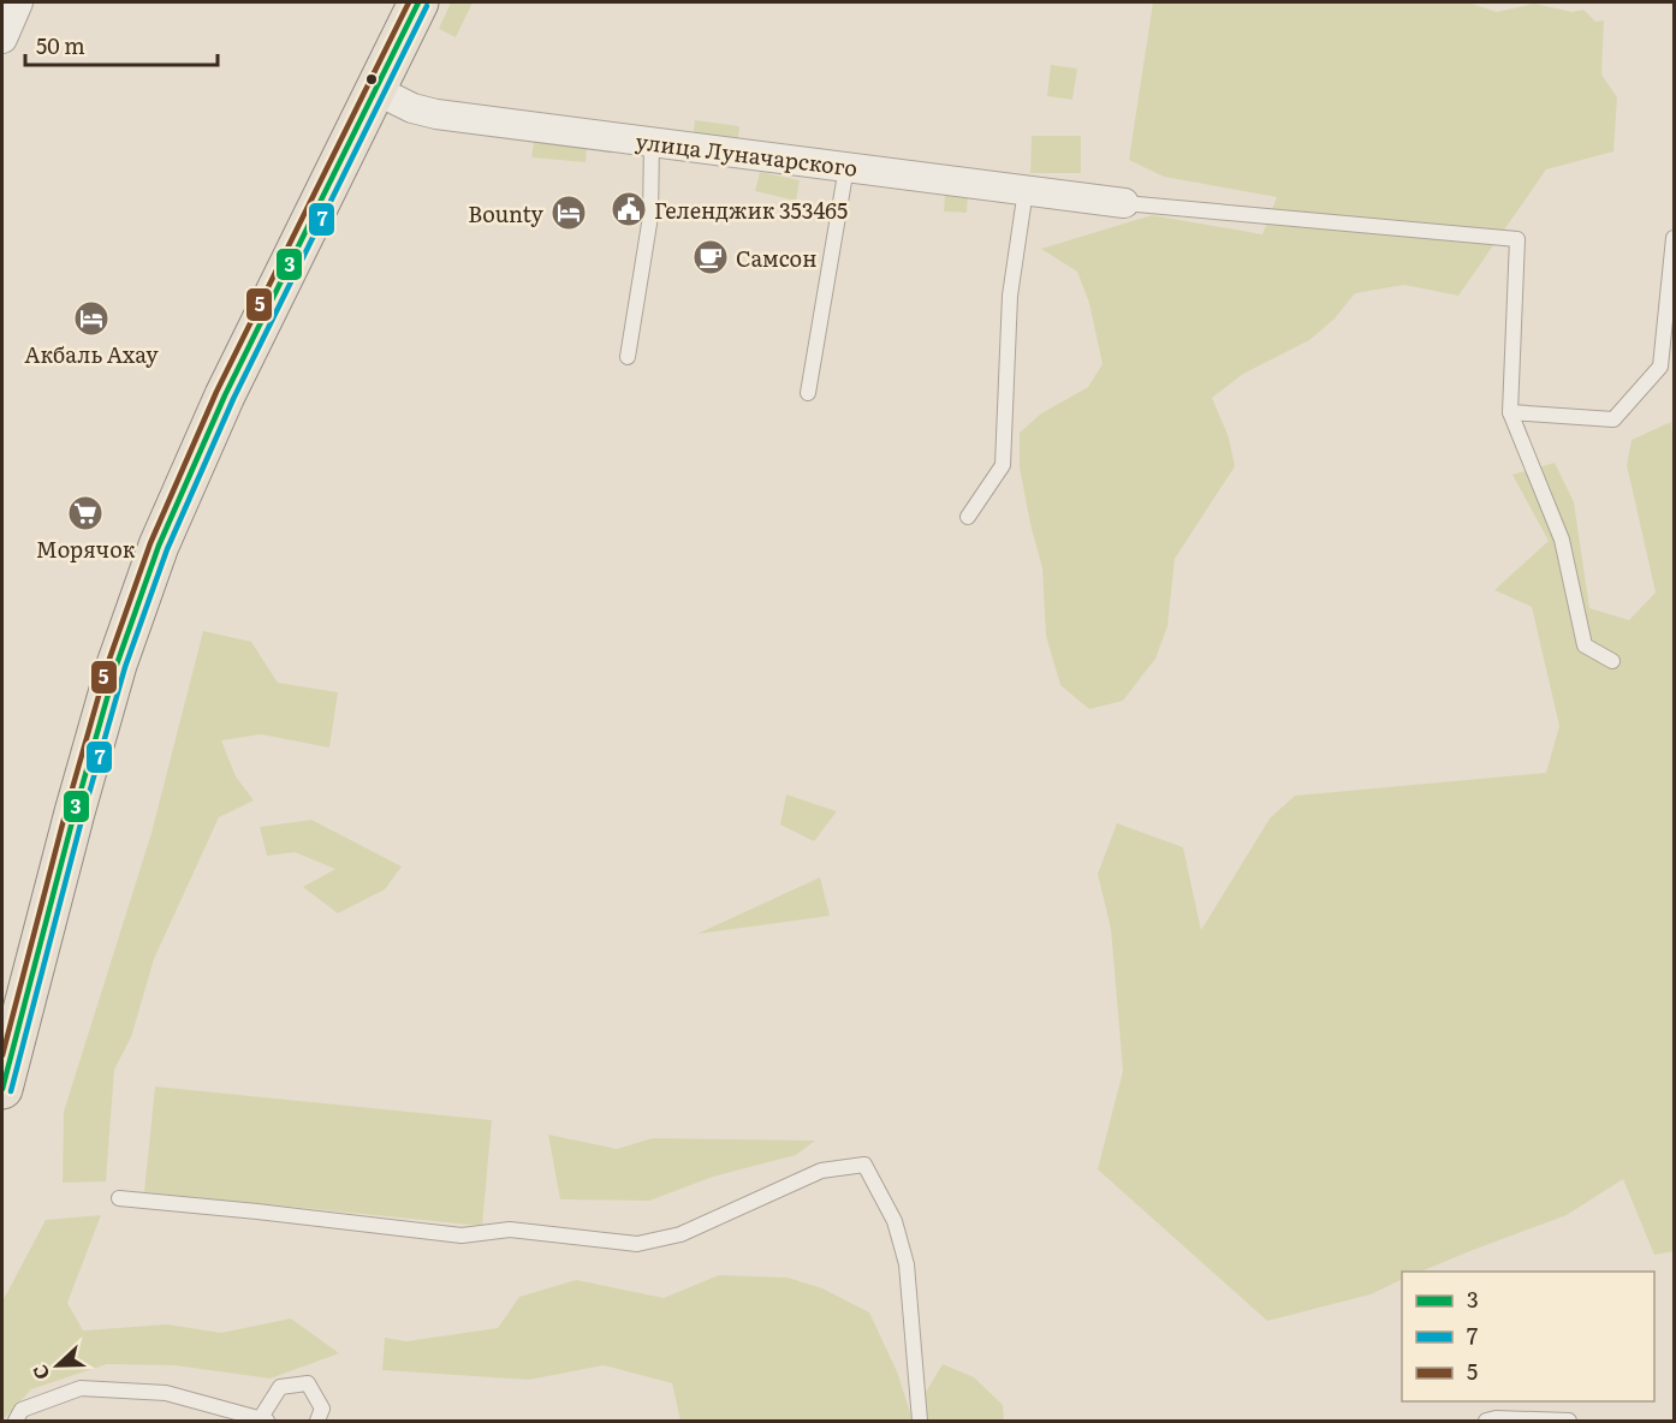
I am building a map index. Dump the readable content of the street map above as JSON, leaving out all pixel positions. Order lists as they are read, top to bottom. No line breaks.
{"streets":{"street":["улица Луначарского"]},"places":{"public building":["Геленджик 353465"],"hotel":["Bounty","Акбаль Ахау"],"cafe":["Самсон"],"supermarket":["Морячок"]},"lines":["transit line 3","transit line 5","transit line 7"],"legend":["3","7","5"],"scale_bar":"50 m","north":"left"}
